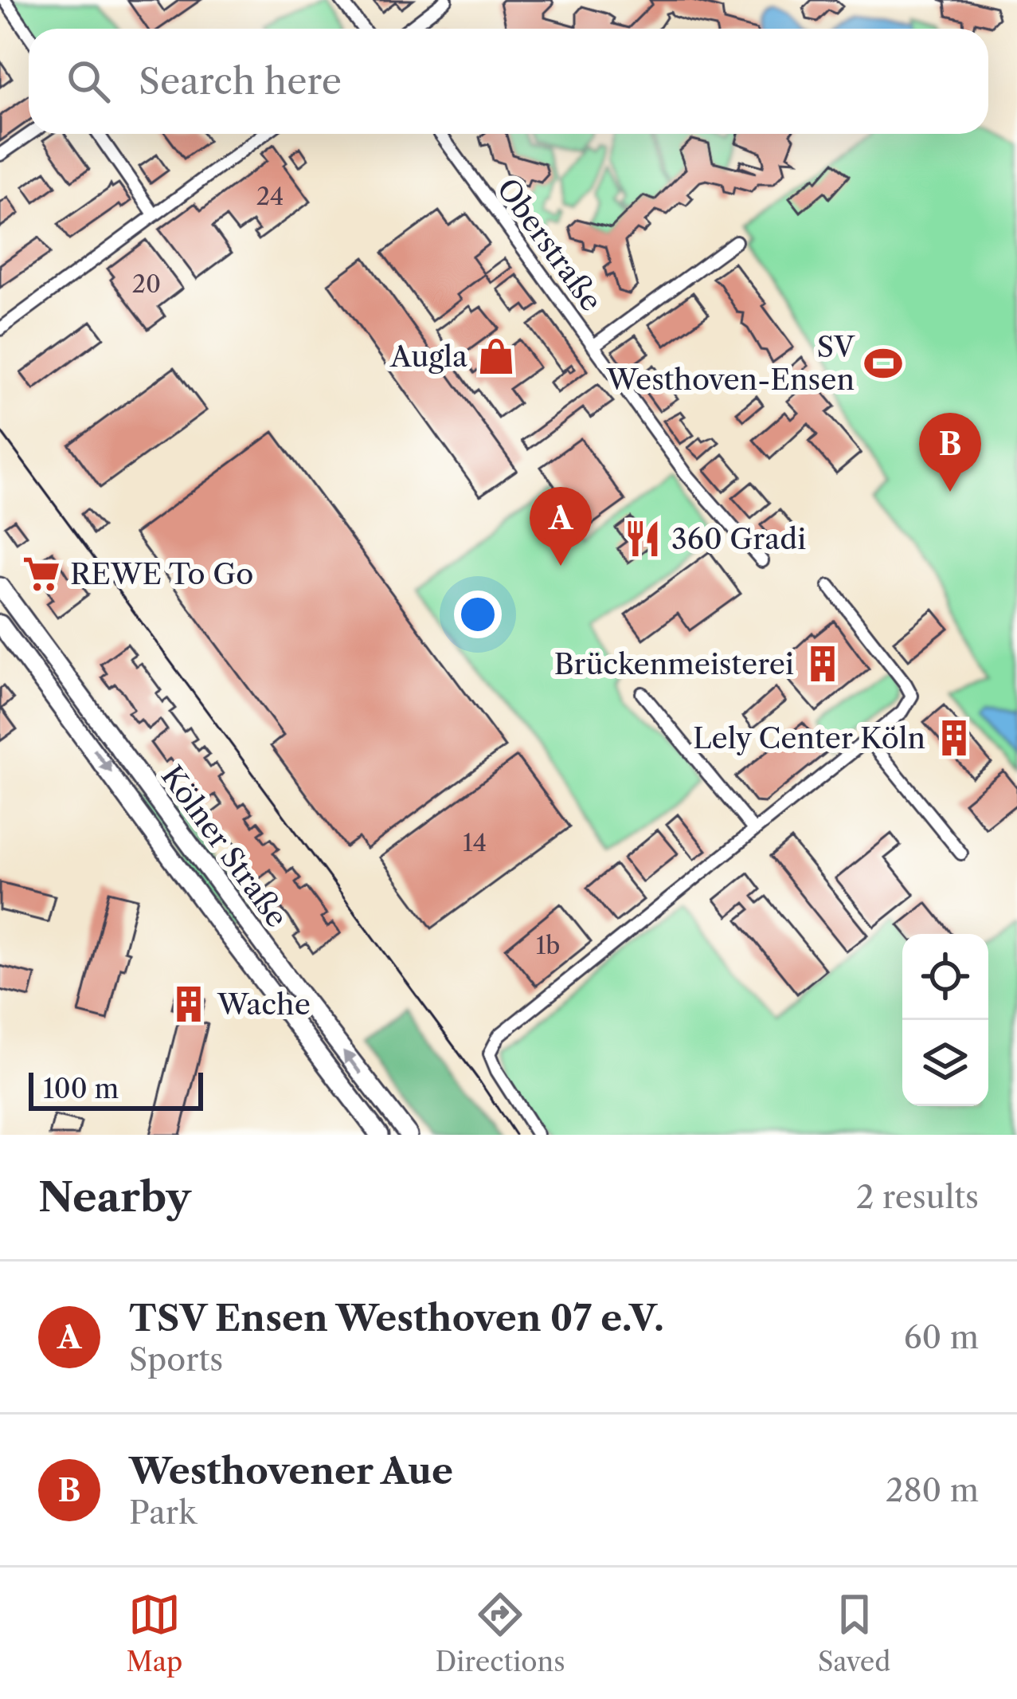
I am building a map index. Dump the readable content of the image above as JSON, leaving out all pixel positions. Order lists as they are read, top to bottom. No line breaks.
{"streets":{"main road":["Kölner Straße"],"street":["Oberstraße"]},"places":{"shop":["Augla"],"sports":["SV Westhoven-Ensen"],"restaurant":["360 Gradi"],"supermarket":["REWE To Go"],"building":["Brückenmeisterei","Lely Center Köln","Wache"]},"house_numbers":["24","20","14","1b"],"scale_bar":"100 m","page":{"search":"Search here","pins":["B","A"],"scale":"100 m","heading":["Nearby","2 results"],"list":[{"mark":"A","name":"TSV Ensen Westhoven 07 e.V.","note":"Sports","value":"60 m"},{"mark":"B","name":"Westhovener Aue","note":"Park","value":"280 m"}],"nav":["Map","Directions","Saved"]}}
